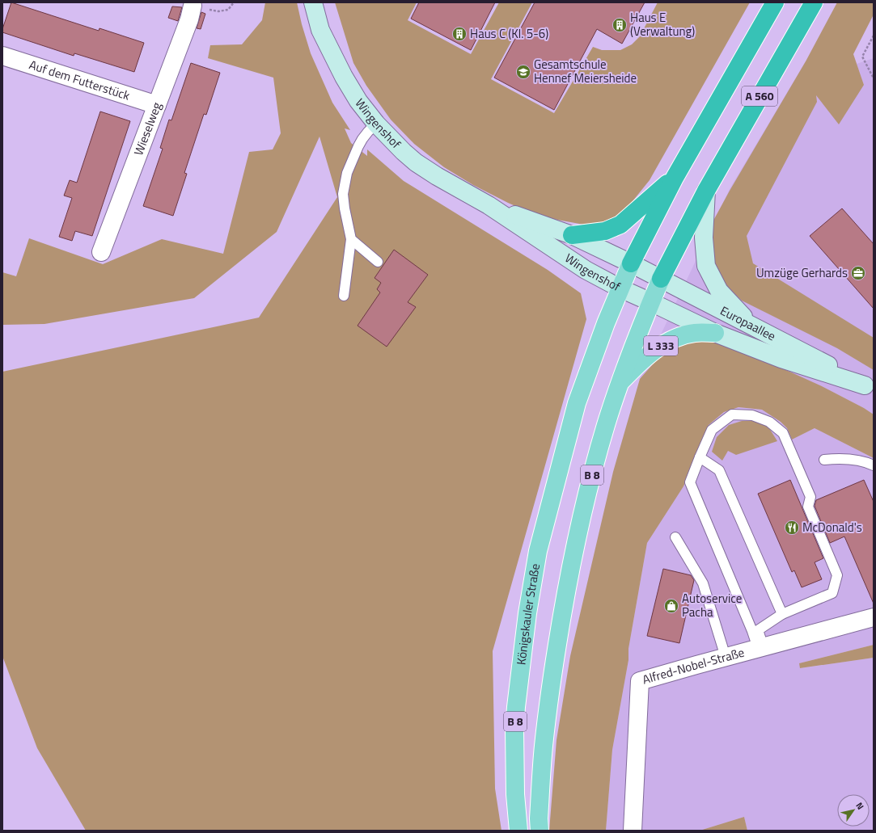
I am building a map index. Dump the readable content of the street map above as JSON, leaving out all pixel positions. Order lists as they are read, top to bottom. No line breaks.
{"streets":{"highway":["A 560"],"main road":["Wingenshof","Europaallee","L 333","B 8","Königskauler Straße"],"street":["Auf dem Futterstück","Wieselweg","Alfred-Nobel-Straße"]},"crossings":[["Auf dem Futterstück","Wieselweg"],["A 560","Wingenshof"],["A 560","Europaallee"],["A 560","B 8"],["Wingenshof","Europaallee"],["Wingenshof","B 8"],["Wingenshof","Königskauler Straße"],["Europaallee","L 333"],["Europaallee","B 8"],["L 333","B 8"],["B 8","Königskauler Straße"]],"places":{"building":["Haus E (Verwaltung)","Haus C (Kl. 5-6)"],"school or university":["Gesamtschule Hennef Meiersheide"],"office":["Umzüge Gerhards"],"restaurant":["McDonald's"],"shop":["Autoservice Pacha"]},"north":"top right"}
